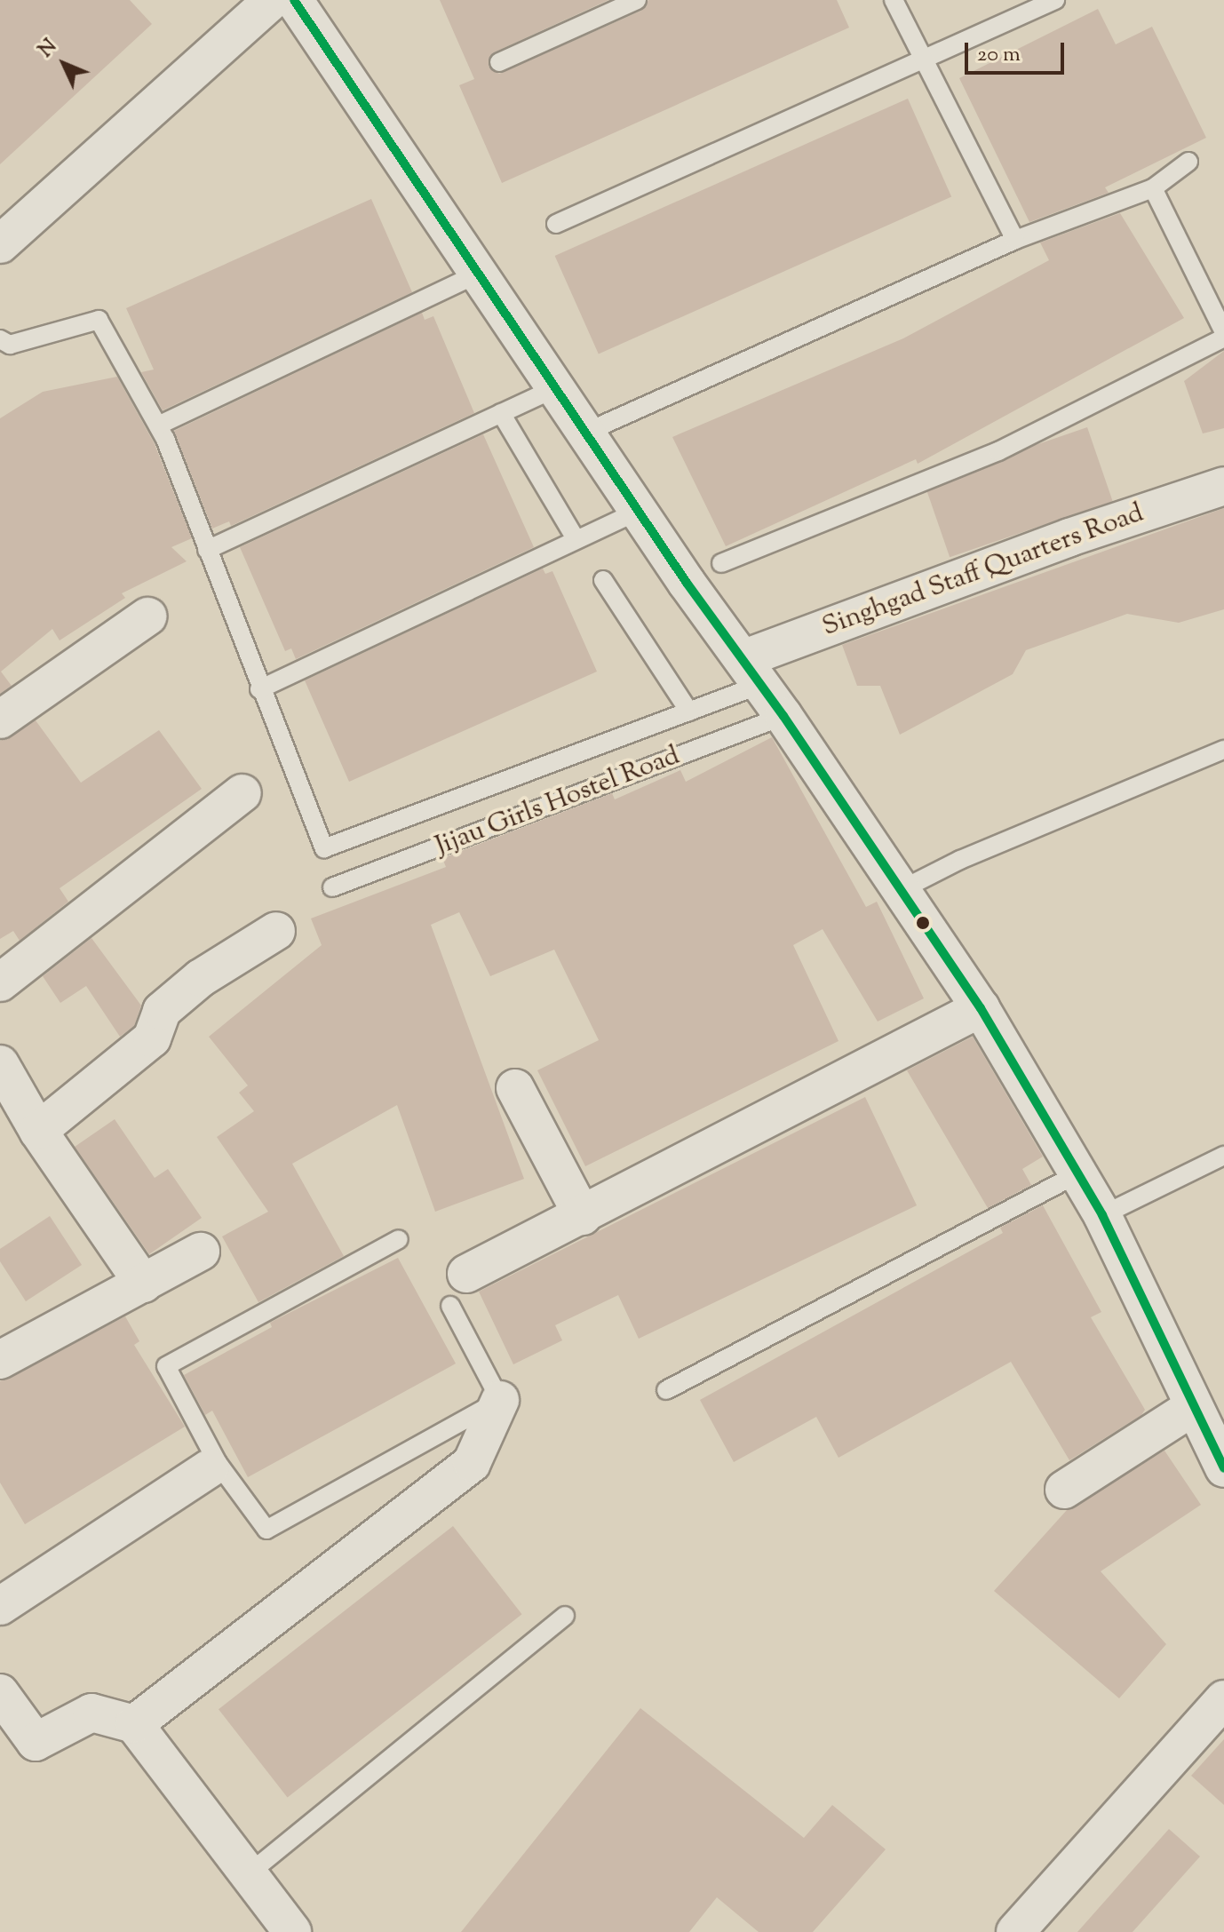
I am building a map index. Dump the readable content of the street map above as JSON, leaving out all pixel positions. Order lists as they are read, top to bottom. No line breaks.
{"streets":{"street":["Singhgad Staff Quarters Road"],"lane":["Jijau Girls Hostel Road"]},"scale_bar":"20 m","north":"top left"}
